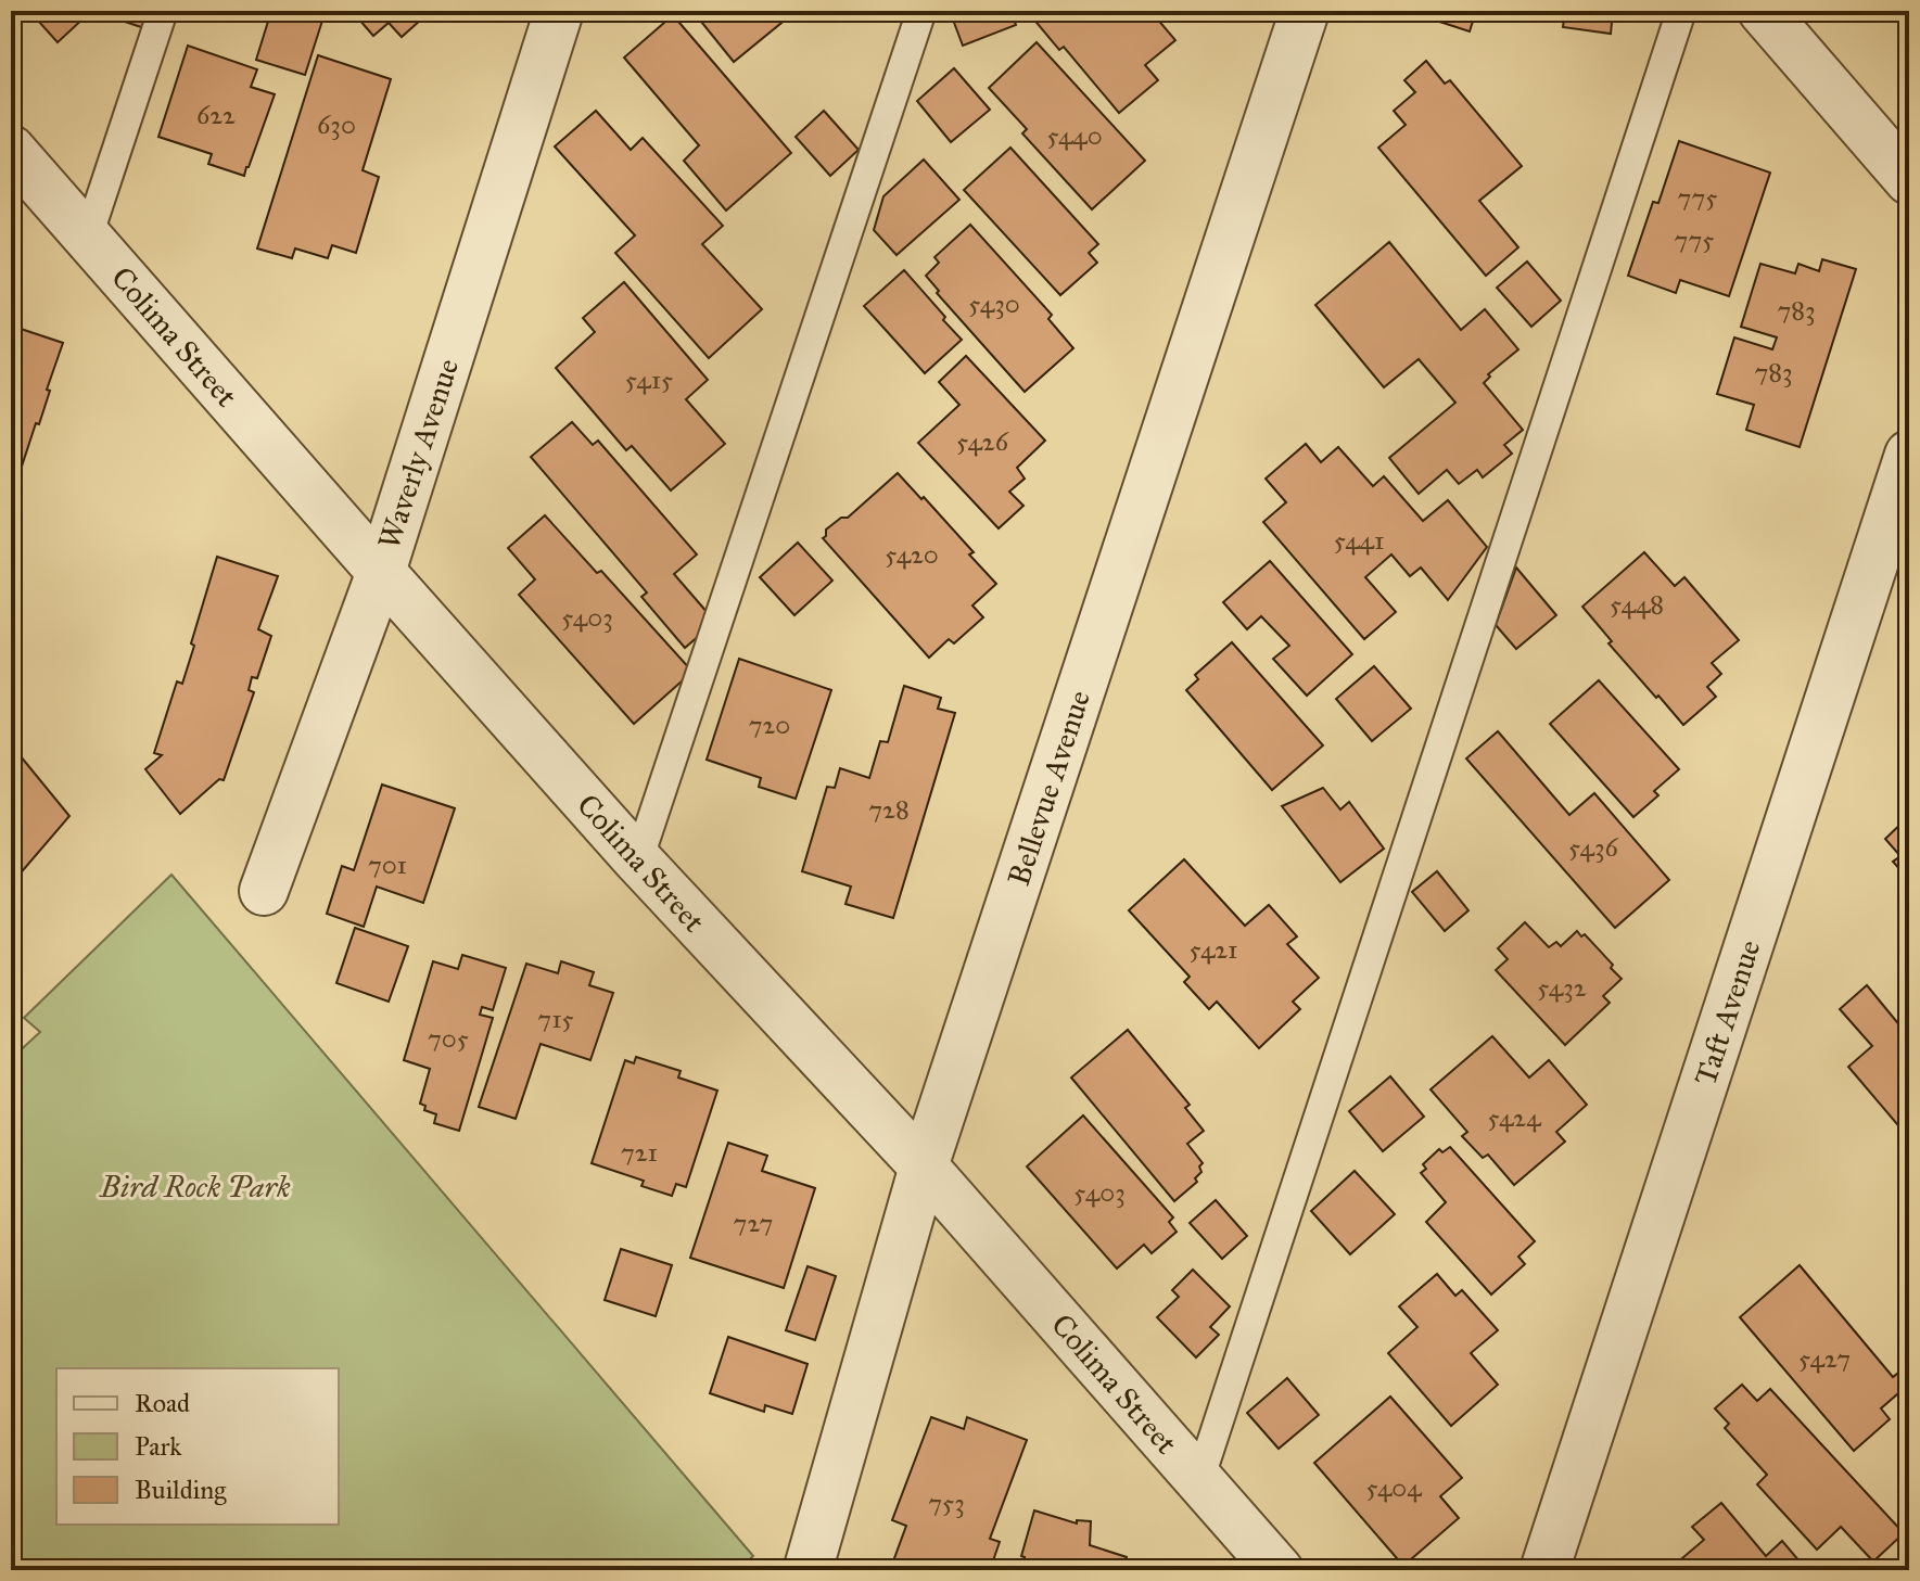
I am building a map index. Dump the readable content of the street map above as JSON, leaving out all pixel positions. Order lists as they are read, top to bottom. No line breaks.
{"streets":{"street":["Colima Street","Waverly Avenue","Bellevue Avenue","Taft Avenue"]},"crossings":[["Colima Street","Waverly Avenue"],["Colima Street","Bellevue Avenue"]],"parks":["Bird Rock Park"],"house_numbers":["622","630","5440","775","775","5430","783","783","5415","5426","5441","5420","5448","5403","720","728","5436","701","5421","5432","715","705","5424","721","5403","727","5427","5404","753"],"legend":["Road","Park","Building"]}
